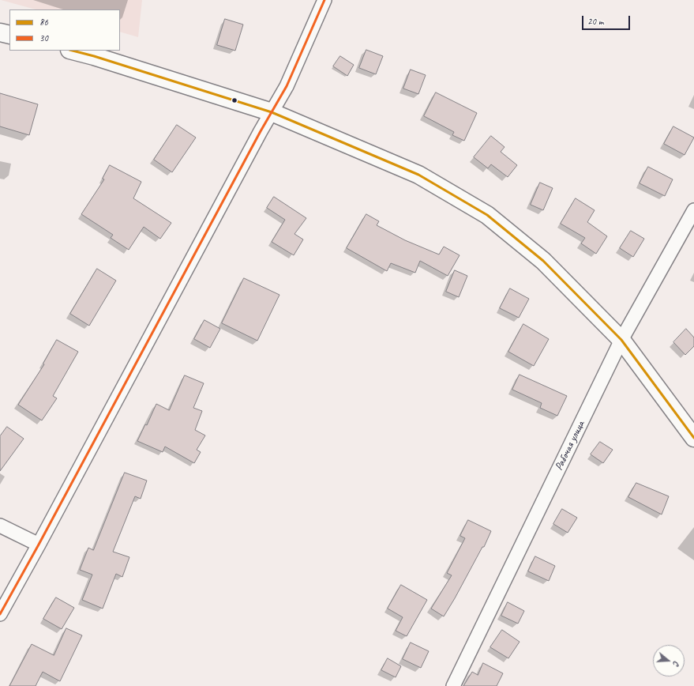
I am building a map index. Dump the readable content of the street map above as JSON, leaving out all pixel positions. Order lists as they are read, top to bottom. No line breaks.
{"streets":{"street":["Рабочая улица"]},"lines":["transit line 30","transit line 86"],"legend":["86","30"],"scale_bar":"20 m","north":"right"}
